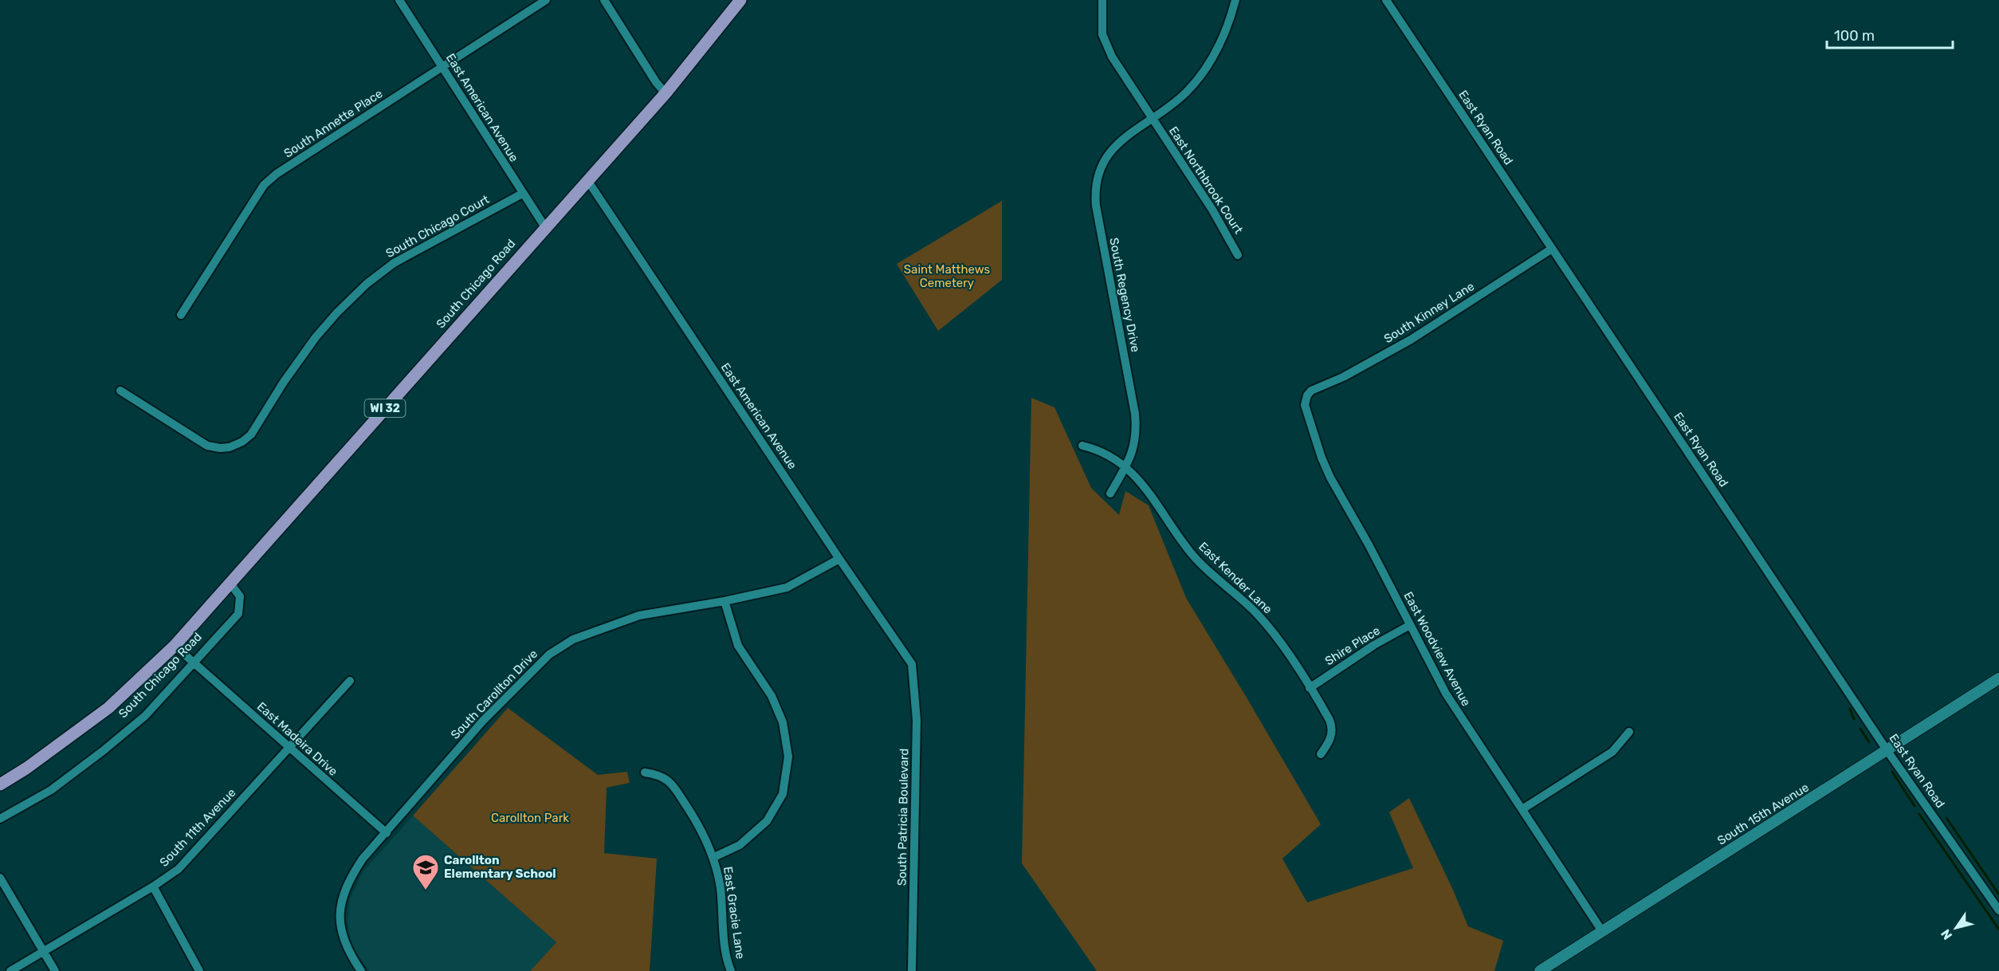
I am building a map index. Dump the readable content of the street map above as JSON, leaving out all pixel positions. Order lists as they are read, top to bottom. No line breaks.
{"streets":{"main road":["South Chicago Road","WI 32"],"street":["East American Avenue","South Annette Place","East Ryan Road","East Northbrook Court","South Chicago Court","South Regency Drive","South Kinney Lane","East Kender Lane","Shire Place","East Woodview Avenue","South Carollton Drive","East Madeira Drive","South 15th Avenue","South Patricia Boulevard","South 11th Avenue","East Gracie Lane"]},"crossings":[["East American Avenue","South Annette Place"],["East American Avenue","South Chicago Court"],["East American Avenue","South Chicago Road"],["East American Avenue","South Carollton Drive"],["East American Avenue","South Patricia Boulevard"],["East Ryan Road","South Kinney Lane"],["East Ryan Road","South 15th Avenue"],["East Northbrook Court","South Regency Drive"],["South Chicago Road","East Madeira Drive"],["South Regency Drive","East Kender Lane"],["South Kinney Lane","East Woodview Avenue"],["East Kender Lane","Shire Place"],["Shire Place","East Woodview Avenue"],["East Woodview Avenue","South 15th Avenue"],["South Carollton Drive","East Madeira Drive"],["East Madeira Drive","South 11th Avenue"]],"parks":["Saint Matthews Cemetery","Carollton Park"],"places":{"school or university":["Carollton Elementary School"]},"scale_bar":"100 m","north":"bottom left"}
